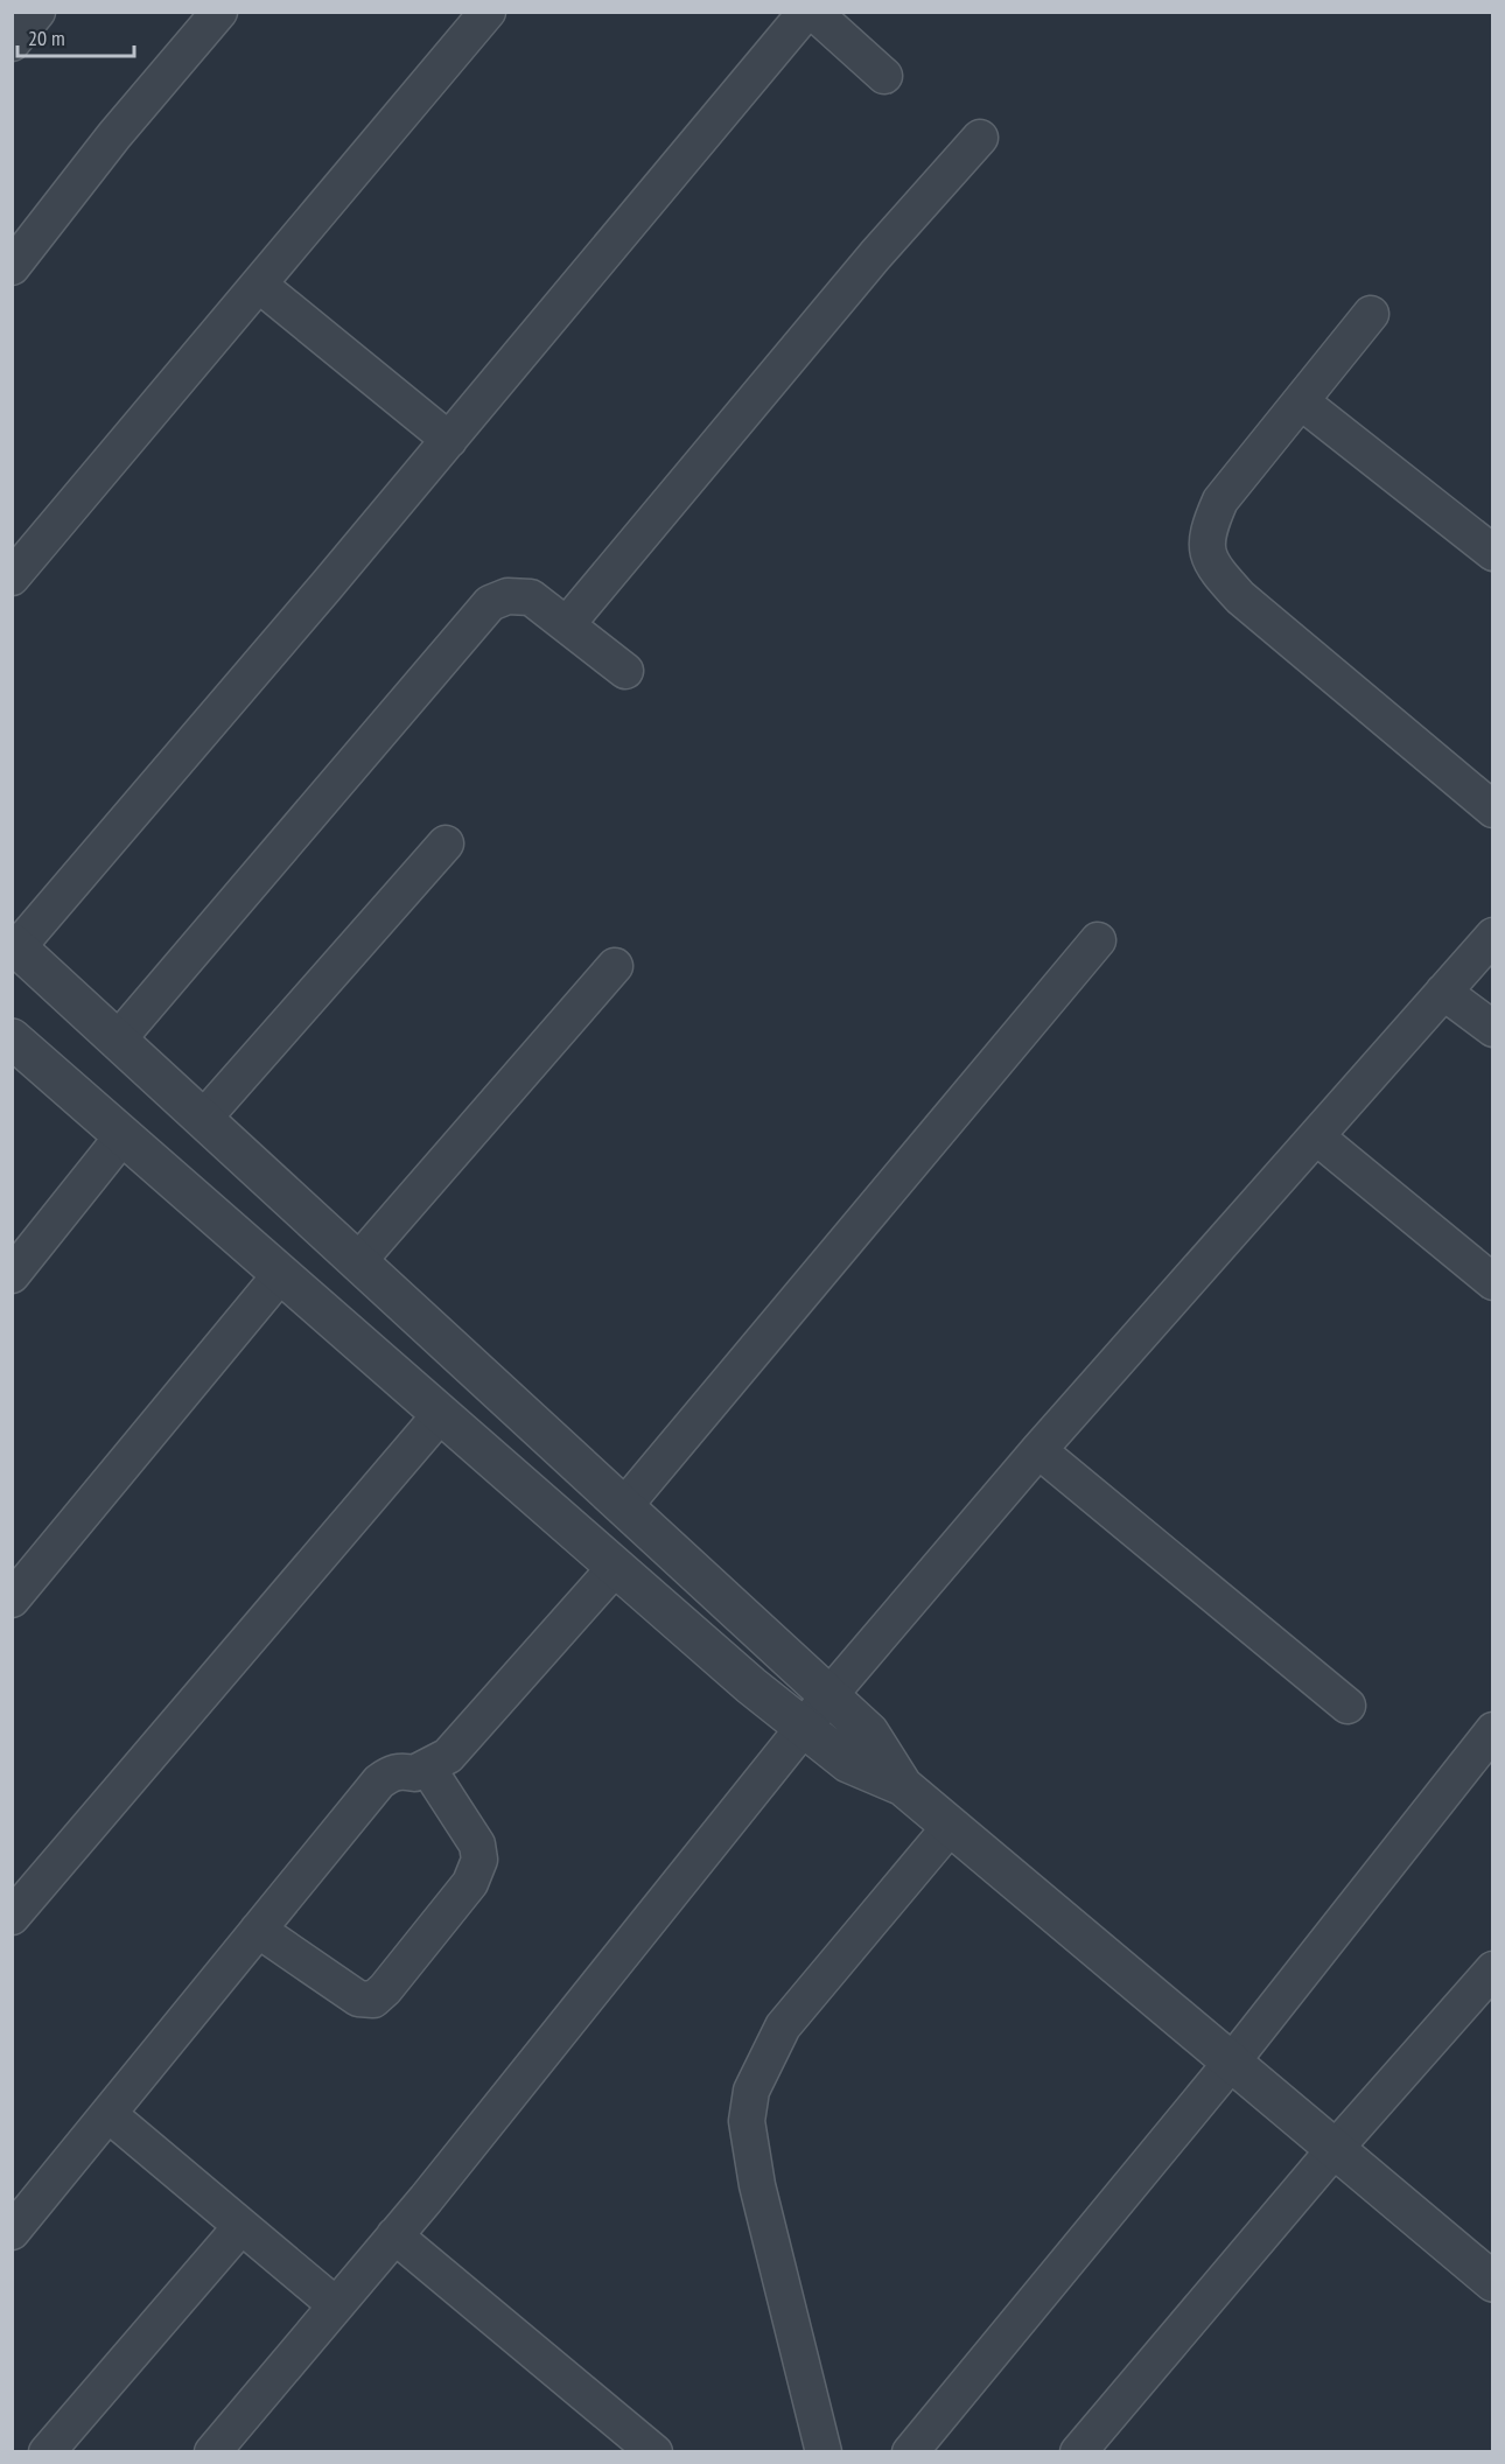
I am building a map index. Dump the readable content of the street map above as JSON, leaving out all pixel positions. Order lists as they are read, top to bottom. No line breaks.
{"scale_bar":"20 m"}
